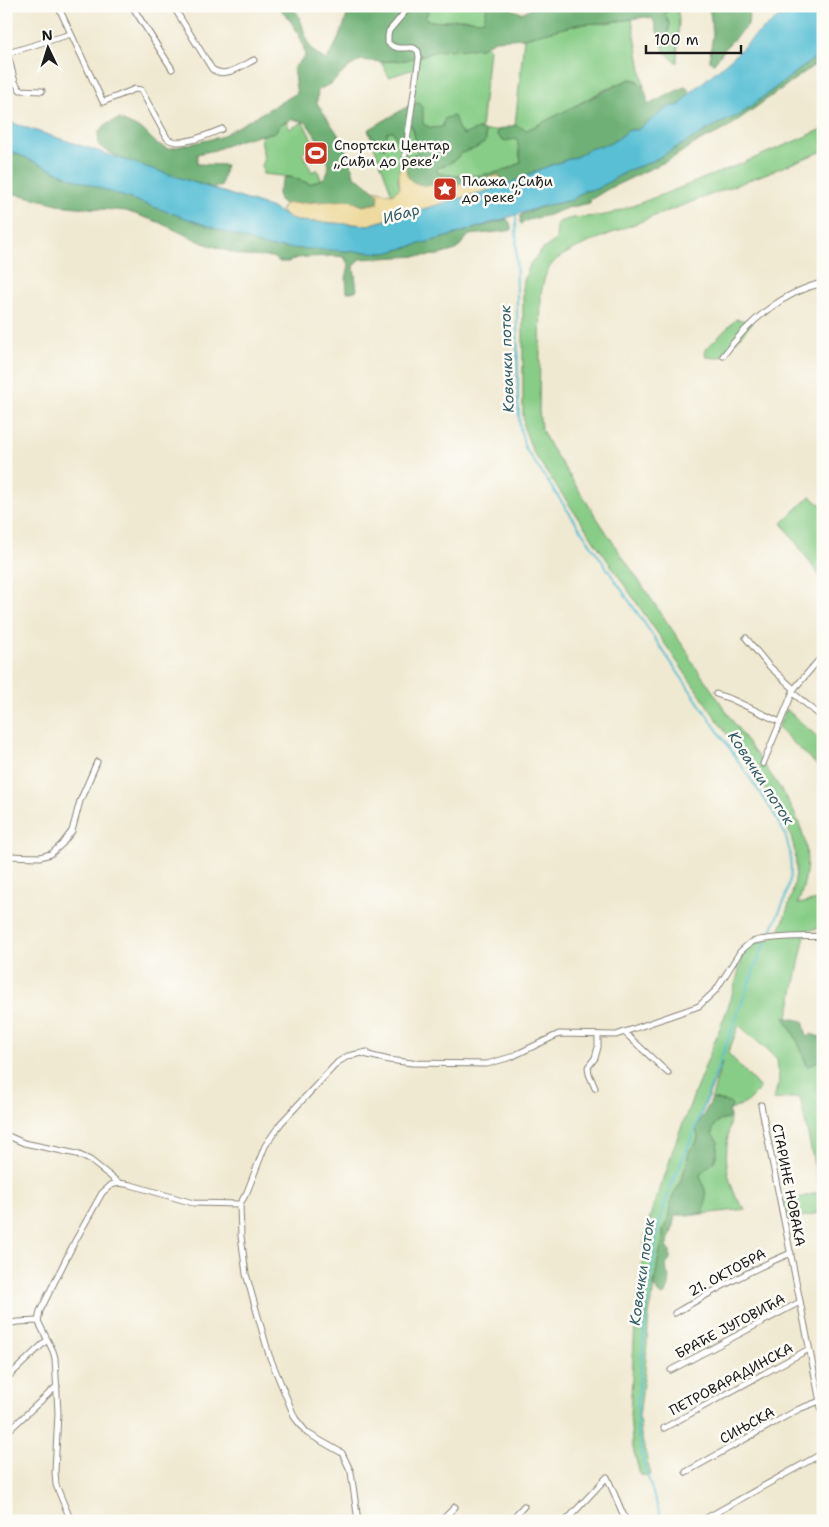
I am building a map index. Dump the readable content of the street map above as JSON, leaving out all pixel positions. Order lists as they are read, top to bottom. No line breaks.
{"streets":{"street":["СТАРИНЕ НОВАКА","21. ОКТОБРА","БРАЋЕ ЈУГОВИЋА","ПЕТРОВАРАДИНСКА","СИЊСКА"]},"crossings":[["СТАРИНЕ НОВАКА","21. ОКТОБРА"],["СТАРИНЕ НОВАКА","БРАЋЕ ЈУГОВИЋА"],["СТАРИНЕ НОВАКА","ПЕТРОВАРАДИНСКА"],["СТАРИНЕ НОВАКА","СИЊСКА"]],"water":["Ибар","Ковачки поток"],"places":{"sports":["Спортски Центар „Сиђи до реке”"],"place":["Плажа „Сиђи до реке”"]},"scale_bar":"100 m","north":"top"}
